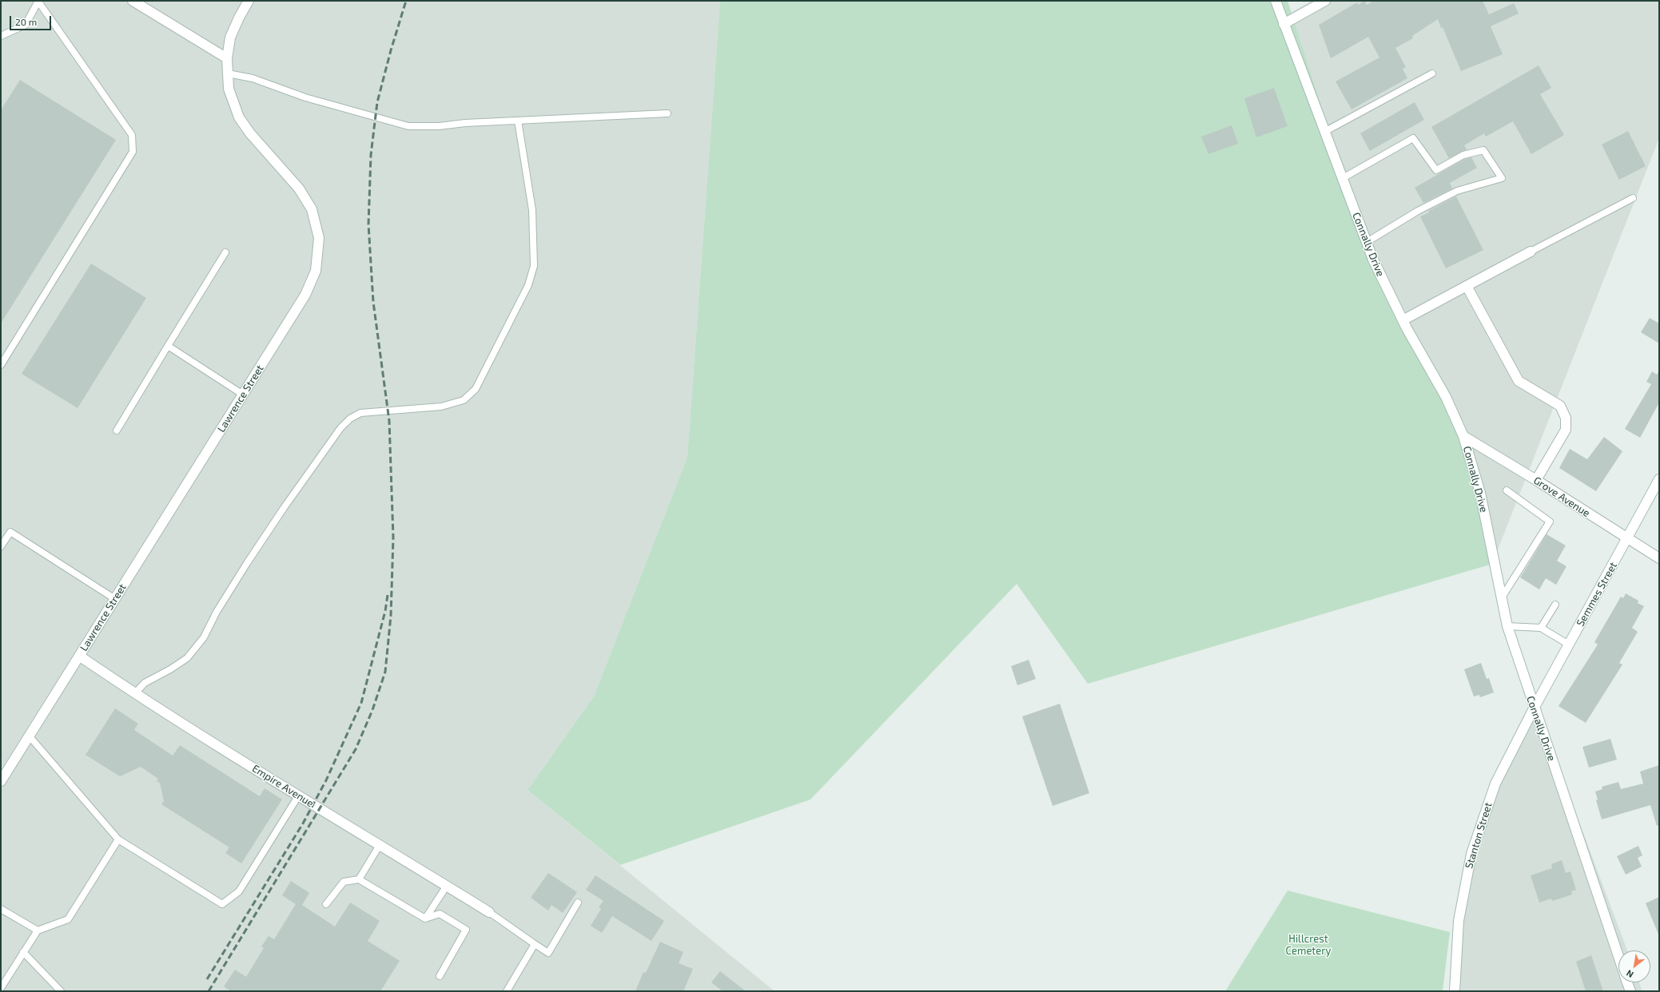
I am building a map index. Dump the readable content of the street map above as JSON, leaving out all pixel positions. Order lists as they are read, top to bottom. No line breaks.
{"streets":{"street":["Connally Drive","Lawrence Street","Grove Avenue","Semmes Street","Empire Avenue","Stanton Street"]},"crossings":[["Connally Drive","Grove Avenue"],["Connally Drive","Semmes Street"],["Connally Drive","Stanton Street"],["Lawrence Street","Empire Avenue"],["Grove Avenue","Semmes Street"],["Semmes Street","Stanton Street"]],"parks":["Hillcrest Cemetery"],"scale_bar":"20 m","north":"bottom left"}
